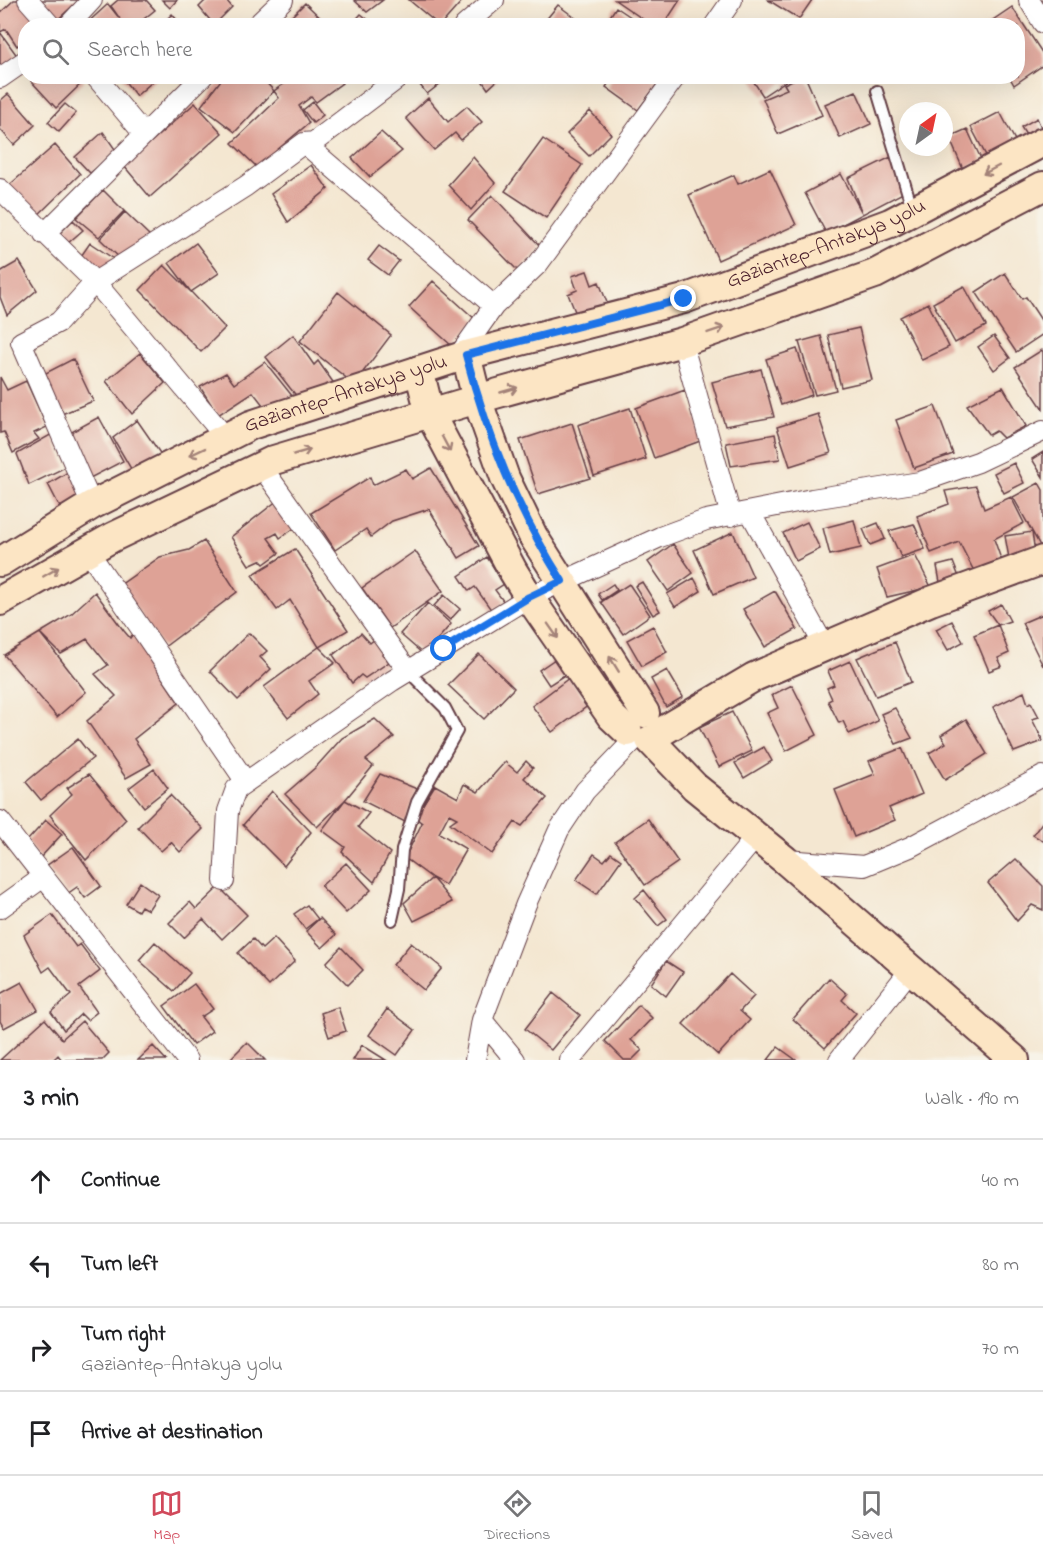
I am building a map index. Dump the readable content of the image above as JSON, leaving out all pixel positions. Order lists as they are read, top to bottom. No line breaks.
{"streets":{"main road":["Gaziantep-Antakya yolu"]},"north":"top right","page":{"search":"Search here","heading":["3 min","Walk · 190 m"],"list":[["Continue","40 m"],["Turn left","80 m"],["Turn right","Gaziantep-Antakya yolu","70 m"],"Arrive at destination"],"nav":["Map","Directions","Saved"]}}
